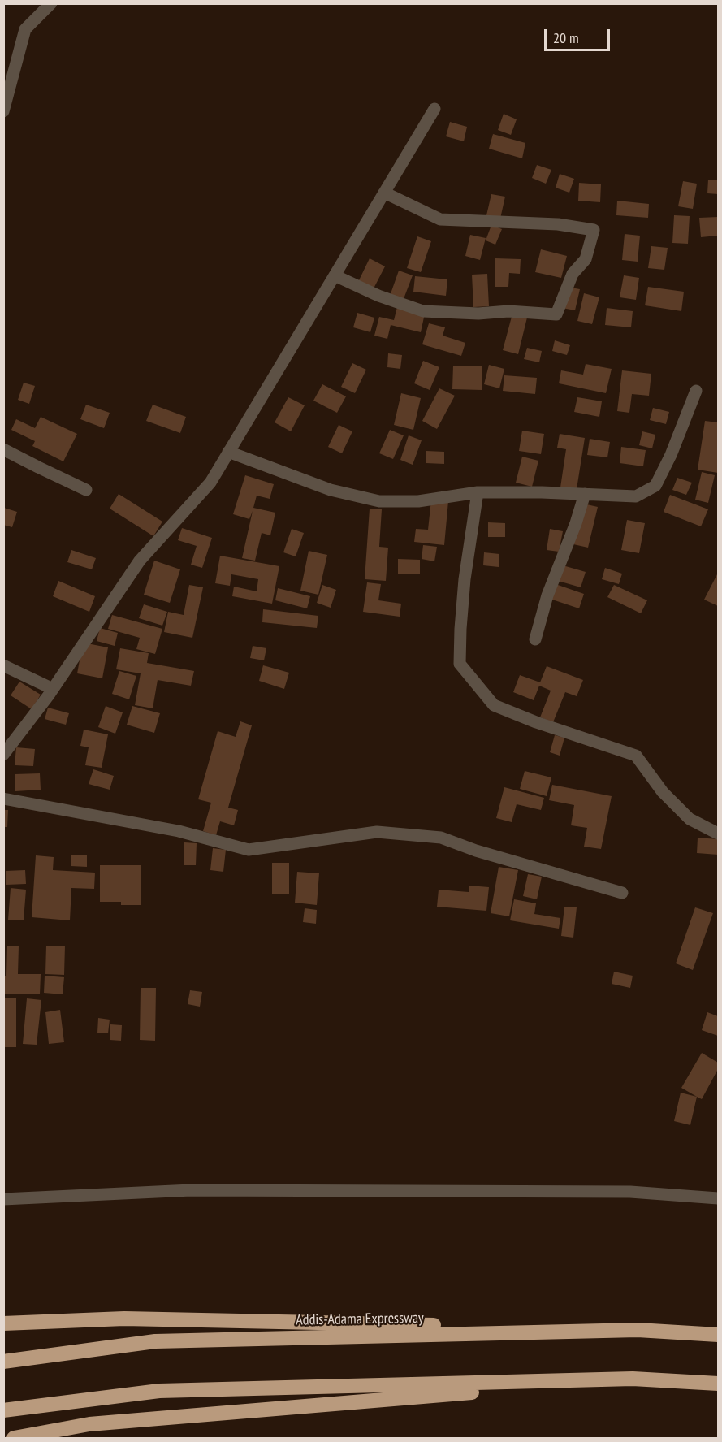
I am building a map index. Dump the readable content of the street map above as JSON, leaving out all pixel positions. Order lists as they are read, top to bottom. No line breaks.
{"streets":{"highway":["Addis-Adama Expressway"]},"scale_bar":"20 m"}
